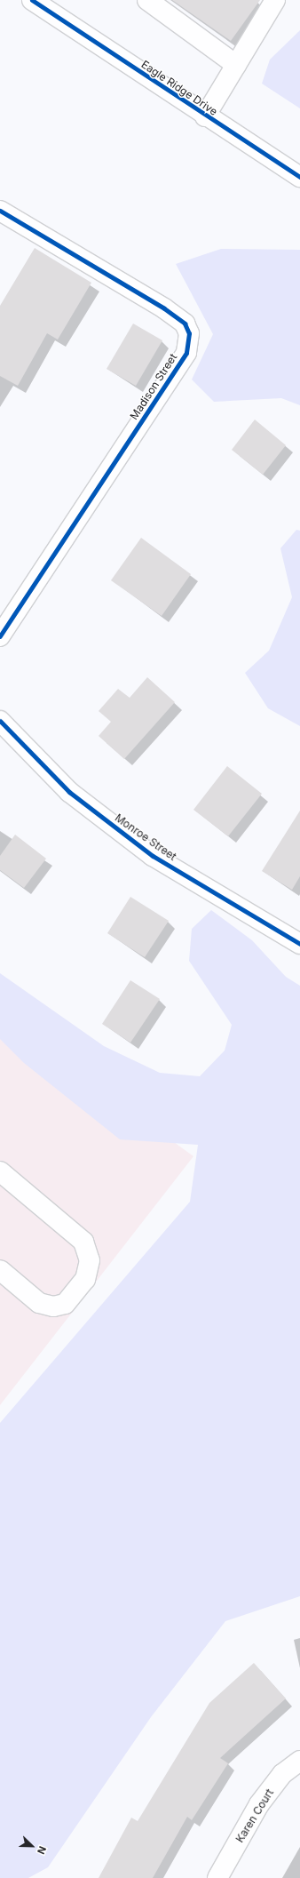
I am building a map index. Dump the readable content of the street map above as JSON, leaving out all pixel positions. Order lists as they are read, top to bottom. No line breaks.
{"streets":{"street":["Eagle Ridge Drive","Madison Street","Monroe Street","Karen Court"]},"north":"bottom right"}
